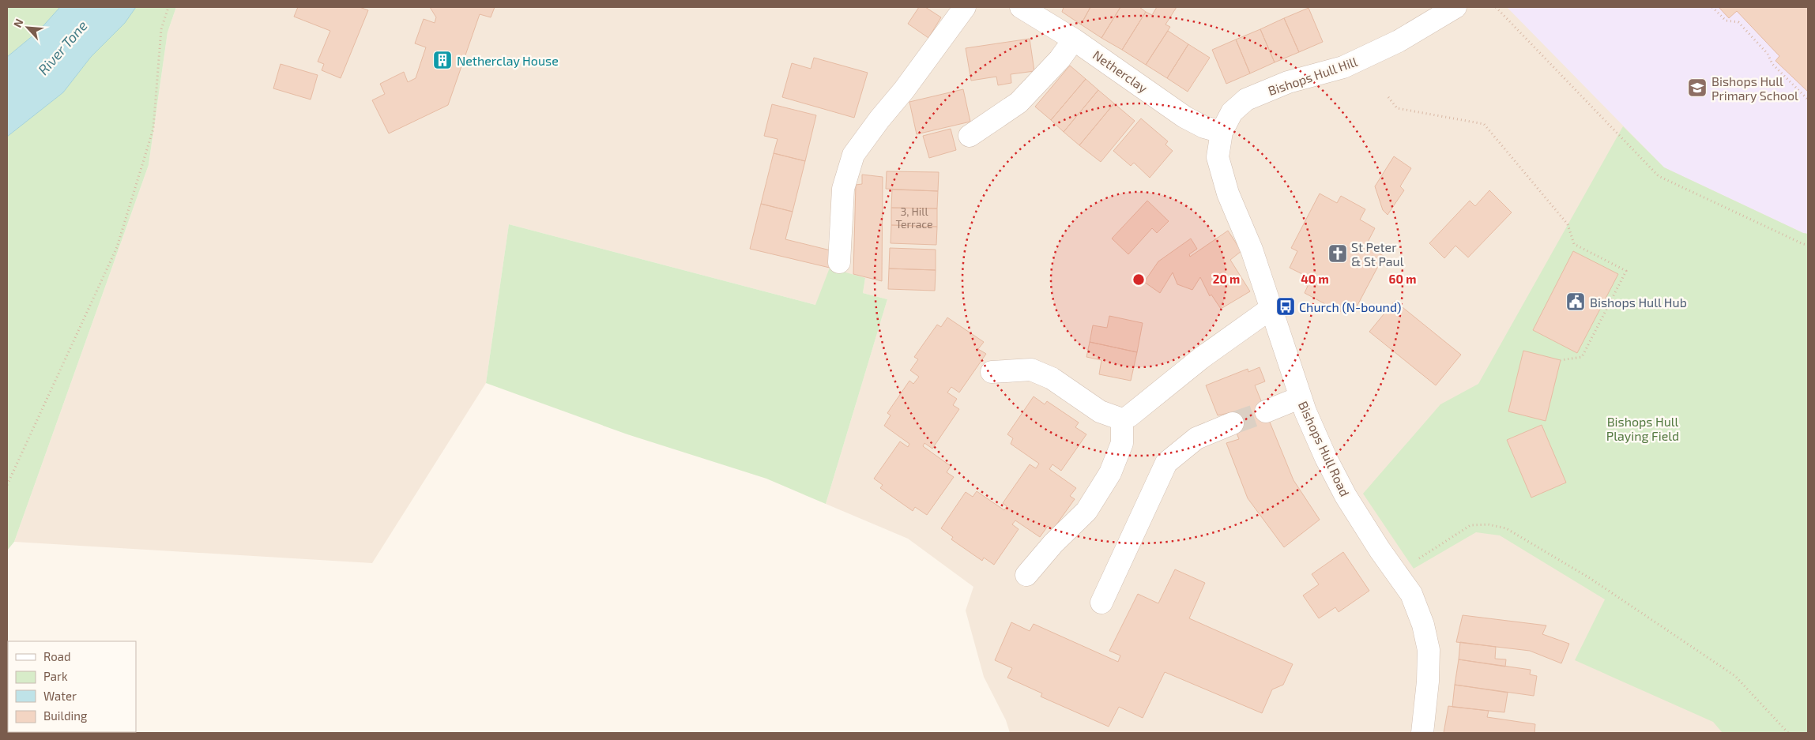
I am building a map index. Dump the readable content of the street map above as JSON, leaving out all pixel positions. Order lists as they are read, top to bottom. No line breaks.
{"streets":{"street":["Netherclay","Bishops Hull Hill","Bishops Hull Road"]},"crossings":[["Netherclay","Bishops Hull Hill"],["Netherclay","Bishops Hull Road"],["Bishops Hull Hill","Bishops Hull Road"]],"water":["River Tone"],"parks":["Bishops Hull Playing Field"],"places":{"building":["Netherclay House"],"school or university":["Bishops Hull Primary School"],"church":["St Peter & St Paul"],"public building":["Bishops Hull Hub"],"bus stop":["Church (N-bound)"]},"house_numbers":["3, Hill Terrace"],"legend":["Road","Park","Water","Building"],"north":"top left","rings":["20 m","40 m","60 m"]}
